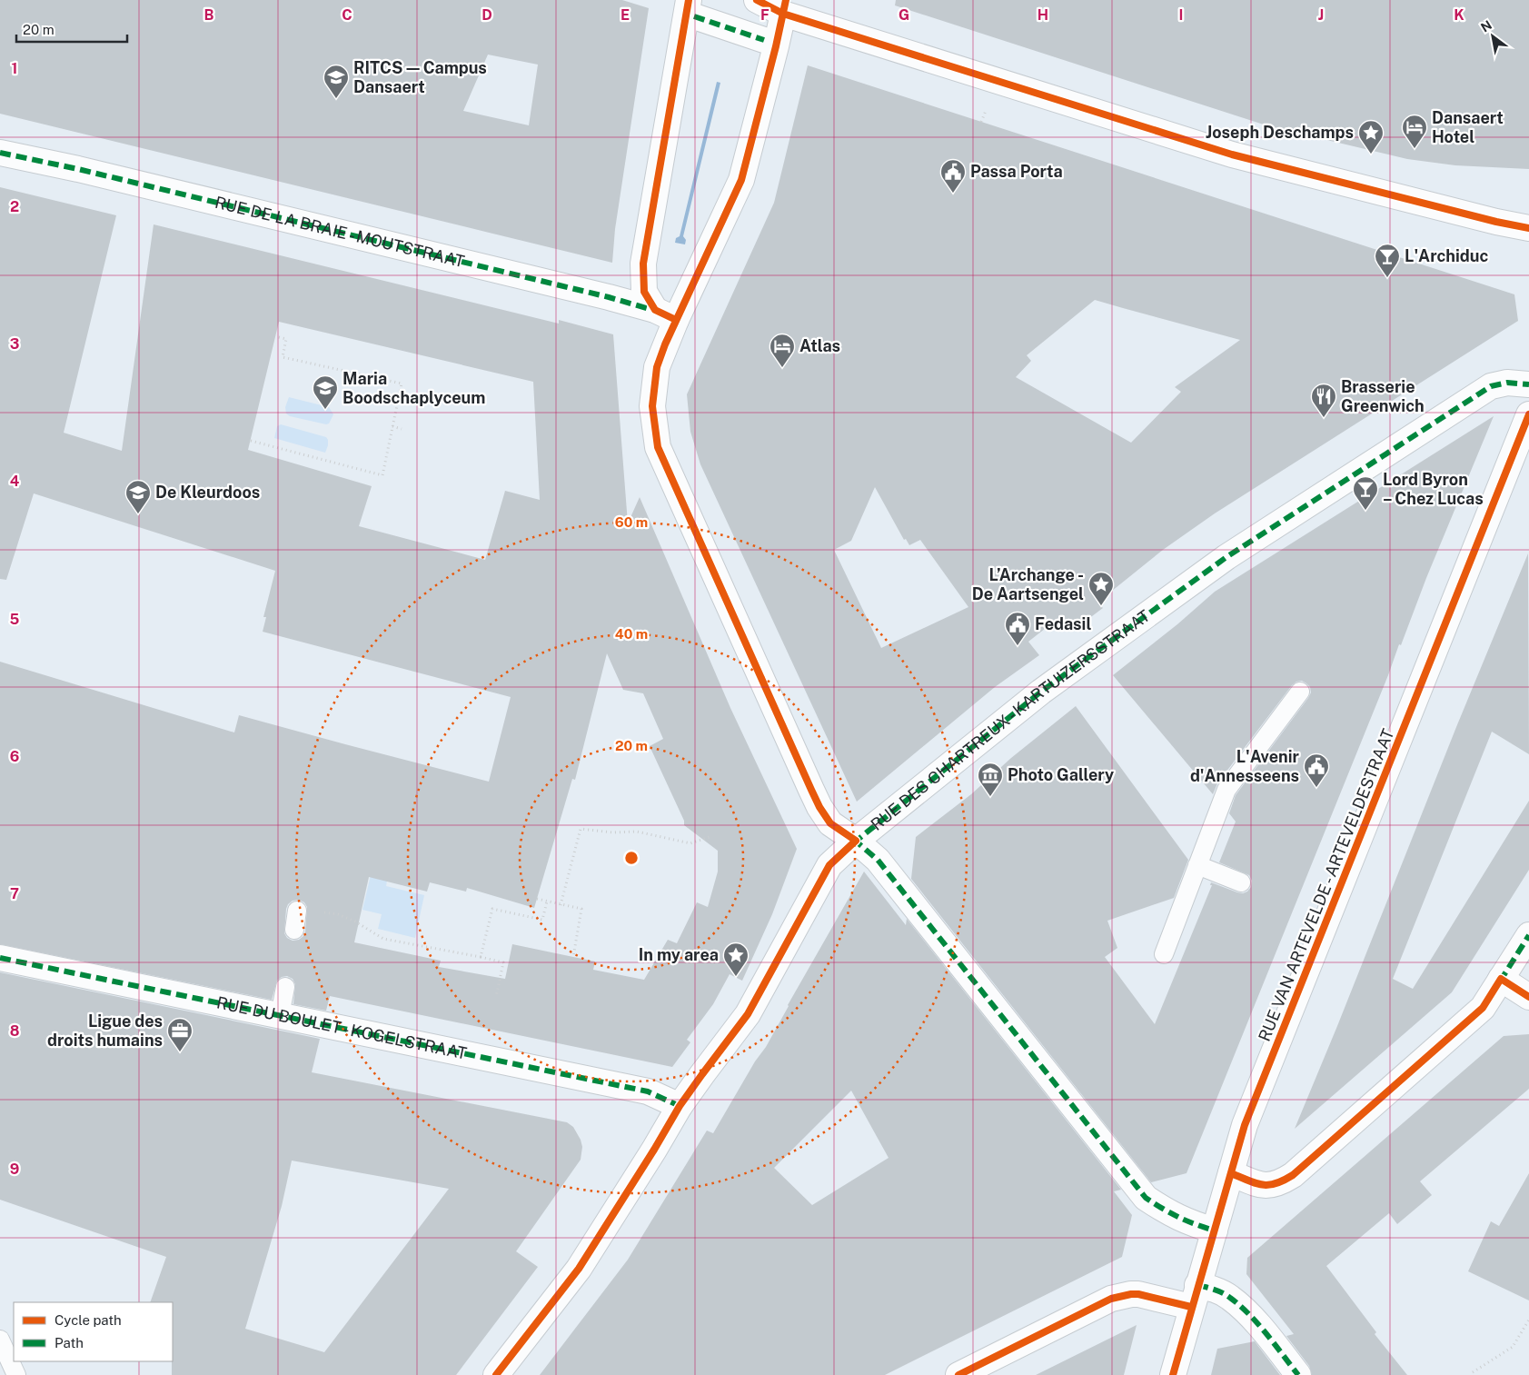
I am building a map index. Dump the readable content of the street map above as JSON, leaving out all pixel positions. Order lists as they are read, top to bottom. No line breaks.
{"streets":{"street":["RUE DE LA BRAIE - MOUTSTRAAT","RUE DES CHARTREUX - KARTUIZERSSTRAAT","RUE VAN ARTEVELDE - ARTEVELDESTRAAT","RUE DU BOULET - KOGELSTRAAT"]},"crossings":[["RUE DES CHARTREUX - KARTUIZERSSTRAAT","RUE DU BOULET - KOGELSTRAAT"]],"places":{"school or university":["RITCS — Campus Dansaert","Maria Boodschaplyceum","De Kleurdoos"],"hotel":["Dansaert Hotel","Atlas"],"place":["Joseph Deschamps","L’Archange - De Aartsengel","In my area"],"public building":["Passa Porta","Fedasil","L'Avenir d'Annesseens"],"bar":["L'Archiduc","Lord Byron – Chez Lucas"],"restaurant":["Brasserie Greenwich"],"museum":["Photo Gallery"],"office":["Ligue des droits humains"]},"legend":["Cycle path","Path"],"scale_bar":"20 m","north":"top left","grid":{"columns":["B","C","D","E","F","G","H","I","J","K"],"rows":["1","2","3","4","5","6","7","8","9"]},"rings":["60 m","40 m","20 m"]}
